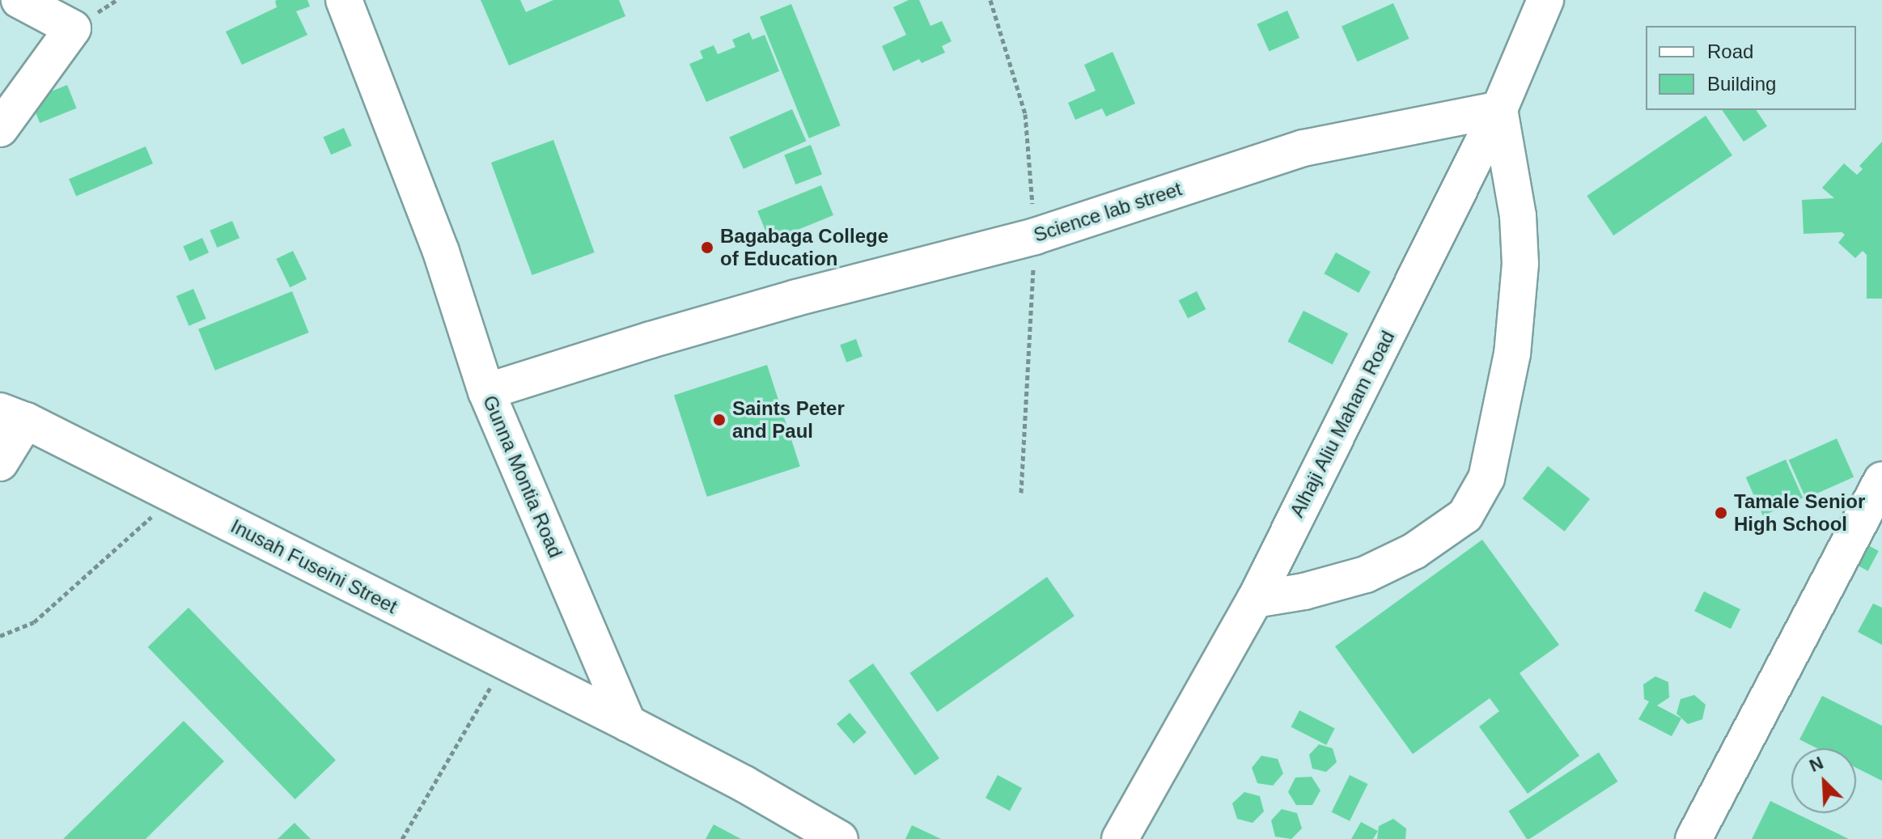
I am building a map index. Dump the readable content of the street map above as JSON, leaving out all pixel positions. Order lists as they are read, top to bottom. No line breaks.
{"streets":{"street":["Science lab street","Alhaji Aliu Maham Road","Gunna Montia Road","Inusah Fuseini Street"]},"crossings":[["Science lab street","Alhaji Aliu Maham Road"],["Science lab street","Gunna Montia Road"],["Gunna Montia Road","Inusah Fuseini Street"]],"places":["Bagabaga College of Education","Saints Peter and Paul","Tamale Senior High School"],"legend":["Road","Building"],"north":"top left"}
